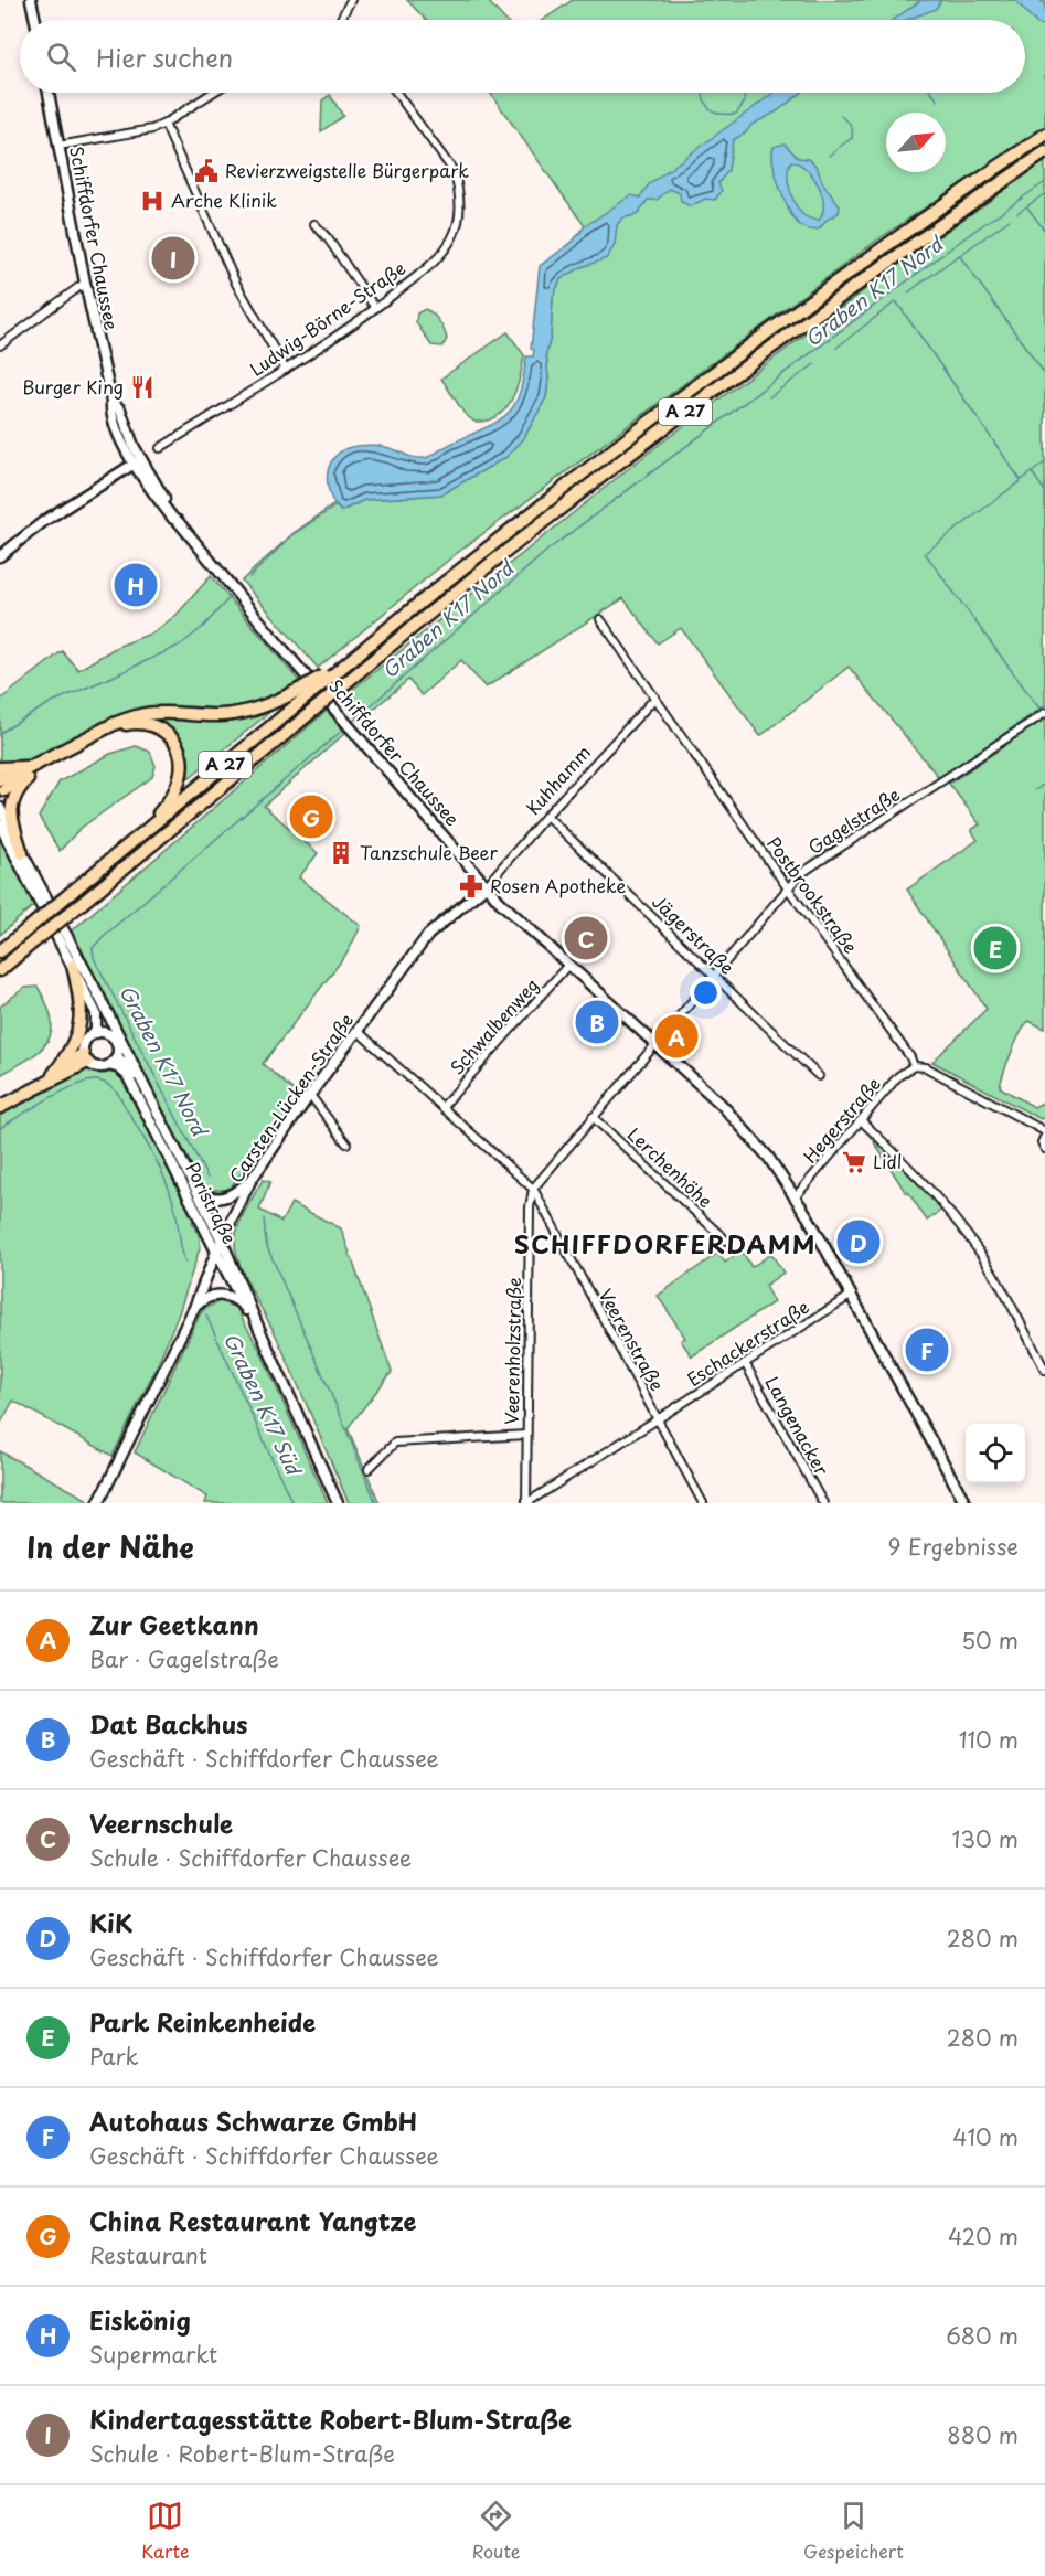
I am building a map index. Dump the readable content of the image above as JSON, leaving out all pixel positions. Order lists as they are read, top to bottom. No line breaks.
{"streets":{"highway":["A 27"],"main road":["Schiffdorfer Chaussee","Carsten-Lücken-Straße","Poristraße"],"street":["Ludwig-Börne-Straße","Kuhhamm","Gagelstraße","Postbrookstraße","Jägerstraße","Schwalbenweg","Hegerstraße","Lerchenhöhe","Veerenstraße","Eschackerstraße","Veerenholzstraße","Langenacker"]},"crossings":[["Schiffdorfer Chaussee","Kuhhamm"],["Schiffdorfer Chaussee","Gagelstraße"],["Schiffdorfer Chaussee","Schwalbenweg"],["Schiffdorfer Chaussee","Carsten-Lücken-Straße"],["Schiffdorfer Chaussee","Hegerstraße"],["Schiffdorfer Chaussee","Eschackerstraße"],["Kuhhamm","Postbrookstraße"],["Kuhhamm","Jägerstraße"],["Kuhhamm","Carsten-Lücken-Straße"],["Gagelstraße","Postbrookstraße"],["Gagelstraße","Jägerstraße"],["Postbrookstraße","Hegerstraße"],["Schwalbenweg","Veerenstraße"],["Carsten-Lücken-Straße","Poristraße"],["Carsten-Lücken-Straße","Veerenstraße"],["Veerenstraße","Eschackerstraße"],["Veerenstraße","Veerenholzstraße"],["Eschackerstraße","Veerenholzstraße"],["Eschackerstraße","Langenacker"]],"districts":["SCHIFFDORFERDAMM"],"water":["Graben K17 Nord","Graben K17 Süd"],"places":{"public building":["Revierzweigstelle Bürgerpark"],"hospital":["Arche Klinik"],"restaurant":["Burger King"],"building":["Tanzschule Beer"],"pharmacy":["Rosen Apotheke"],"supermarket":["Lidl"]},"north":"top right","page":{"search":"Hier suchen","pins":["I","H","G","C","E","B","A","D","F"],"heading":["In der Nähe","9 Ergebnisse"],"list":[{"mark":"A","name":"Zur Geetkann","note":"Bar · Gagelstraße","value":"50 m"},{"mark":"B","name":"Dat Backhus","note":"Geschäft · Schiffdorfer Chaussee","value":"110 m"},{"mark":"C","name":"Veernschule","note":"Schule · Schiffdorfer Chaussee","value":"130 m"},{"mark":"D","name":"KiK","note":"Geschäft · Schiffdorfer Chaussee","value":"280 m"},{"mark":"E","name":"Park Reinkenheide","note":"Park","value":"280 m"},{"mark":"F","name":"Autohaus Schwarze GmbH","note":"Geschäft · Schiffdorfer Chaussee","value":"410 m"},{"mark":"G","name":"China Restaurant Yangtze","note":"Restaurant","value":"420 m"},{"mark":"H","name":"Eiskönig","note":"Supermarkt","value":"680 m"},{"mark":"I","name":"Kindertagesstätte Robert-Blum-Straße","note":"Schule · Robert-Blum-Straße","value":"880 m"}],"nav":["Karte","Route","Gespeichert"]}}
